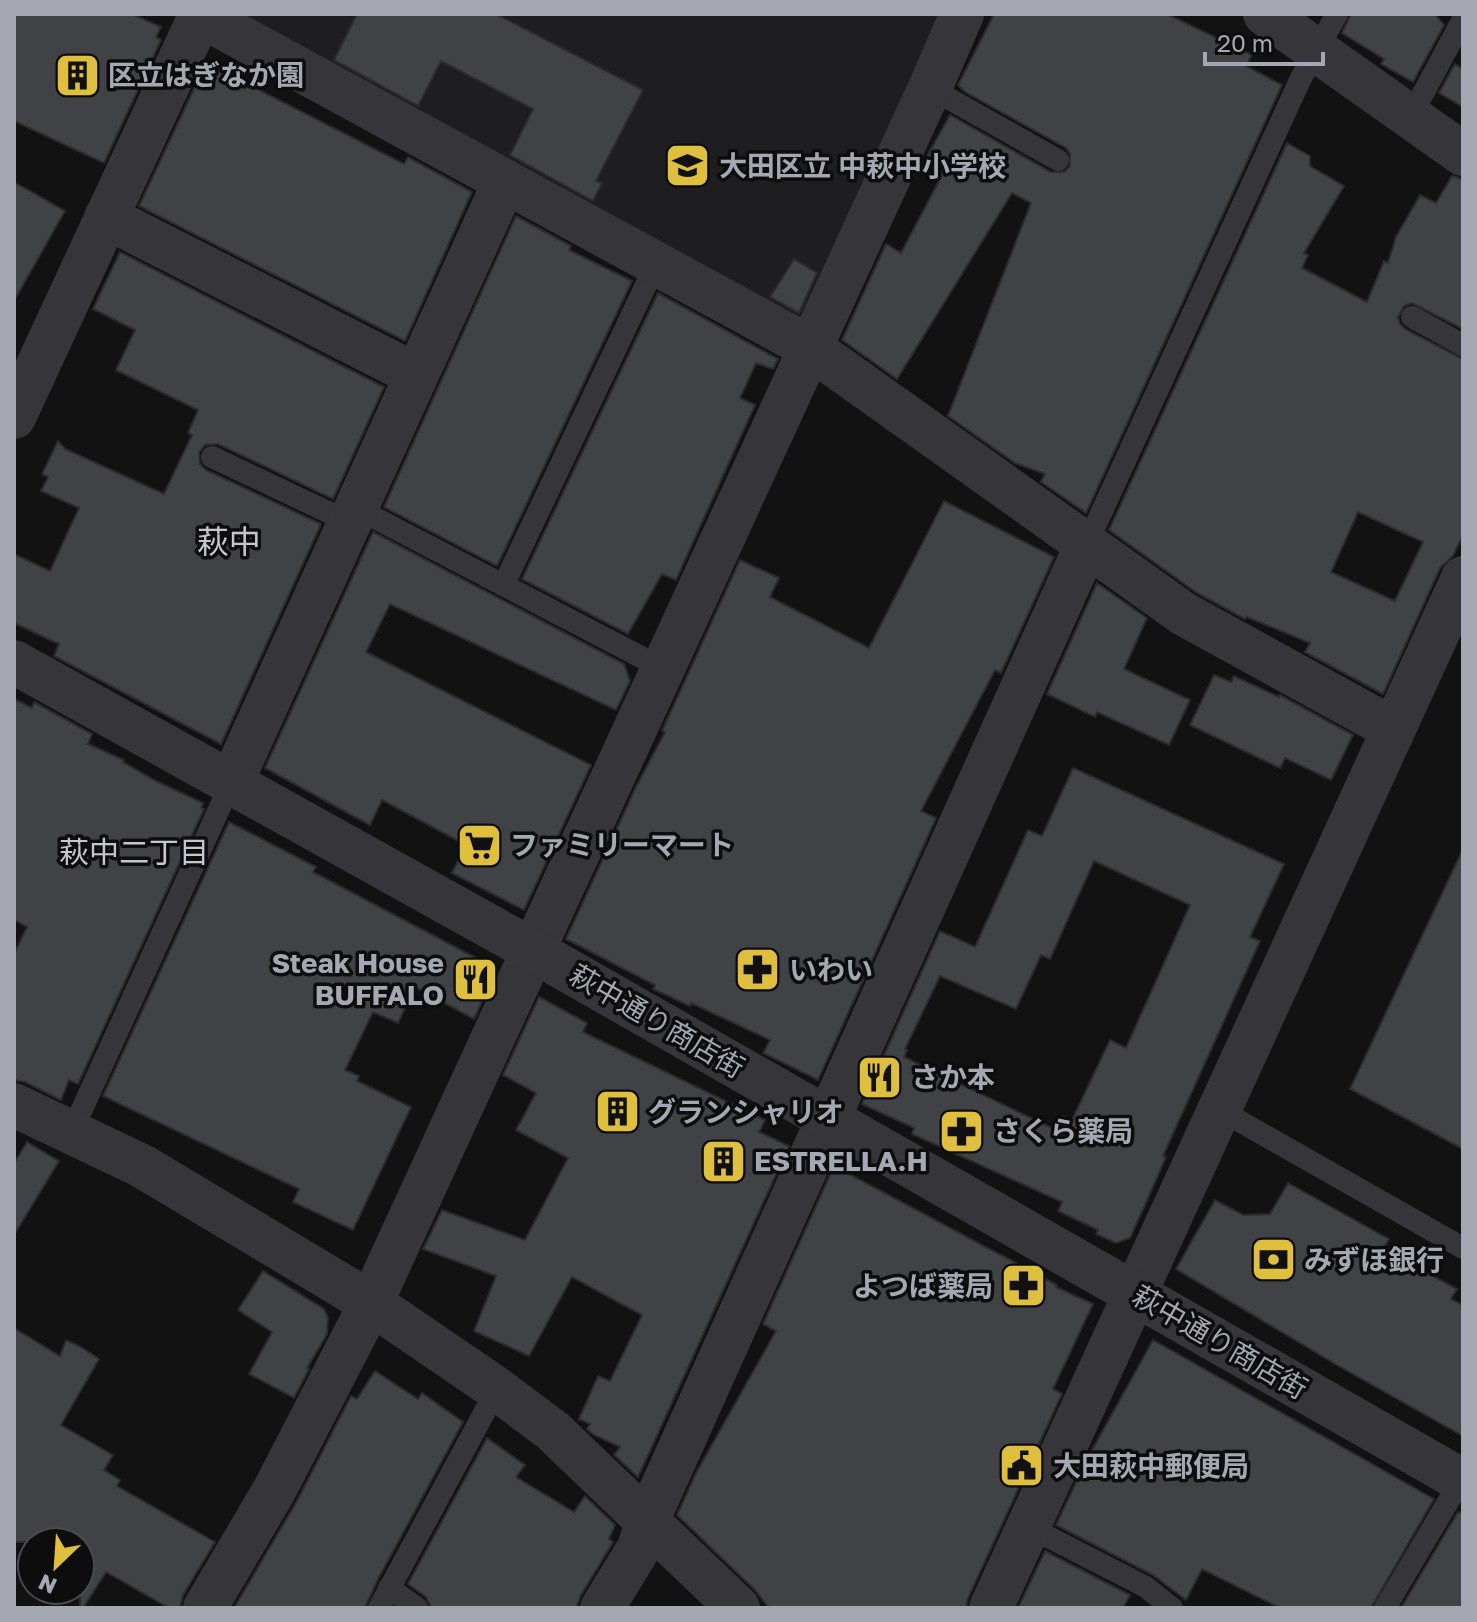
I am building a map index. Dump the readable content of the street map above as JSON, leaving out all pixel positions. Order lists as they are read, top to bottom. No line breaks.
{"streets":{"street":["萩中通り商店街"]},"districts":["萩中","萩中二丁目"],"places":{"building":["区立はぎなか園","グランシャリオ","ESTRELLA.H"],"school or university":["大田区立 中萩中小学校"],"supermarket":["ファミリーマート"],"pharmacy":["いわい","さくら薬局","よつば薬局"],"restaurant":["Steak House BUFFALO","さか本"],"bank":["みずほ銀行"],"public building":["大田萩中郵便局"]},"scale_bar":"20 m","north":"bottom left"}
